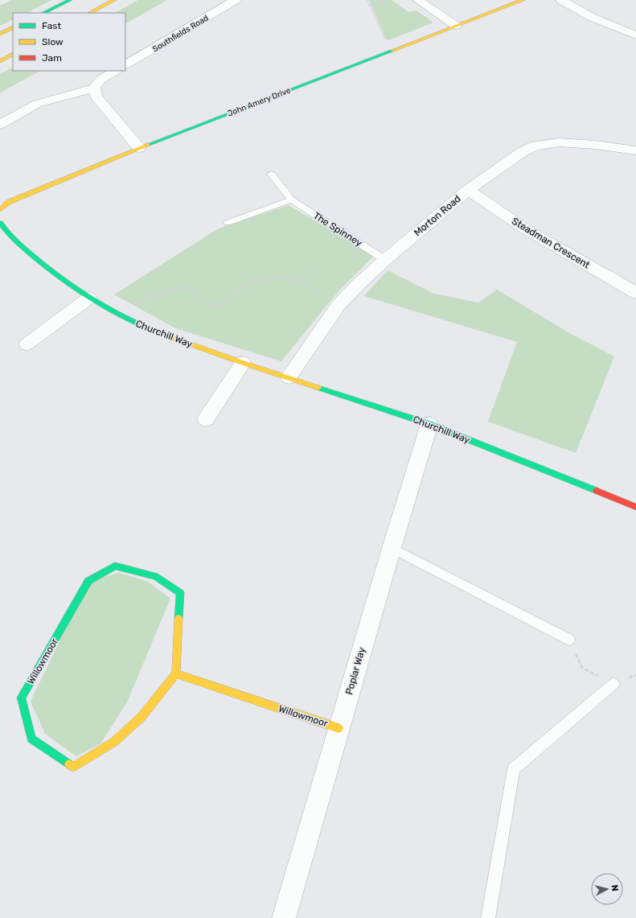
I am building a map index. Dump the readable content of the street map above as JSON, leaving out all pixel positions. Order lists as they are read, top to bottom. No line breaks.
{"streets":{"main road":["John Amery Drive","Churchill Way","Willowmoor"],"street":["Southfields Road","Morton Road","Steadman Crescent","Poplar Way"],"lane":["The Spinney"]},"crossings":[["John Amery Drive","Churchill Way"],["Morton Road","The Spinney"],["Morton Road","Steadman Crescent"],["Morton Road","Churchill Way"],["Churchill Way","Poplar Way"],["Willowmoor","Poplar Way"]],"legend":["Fast","Slow","Jam"],"north":"right"}
